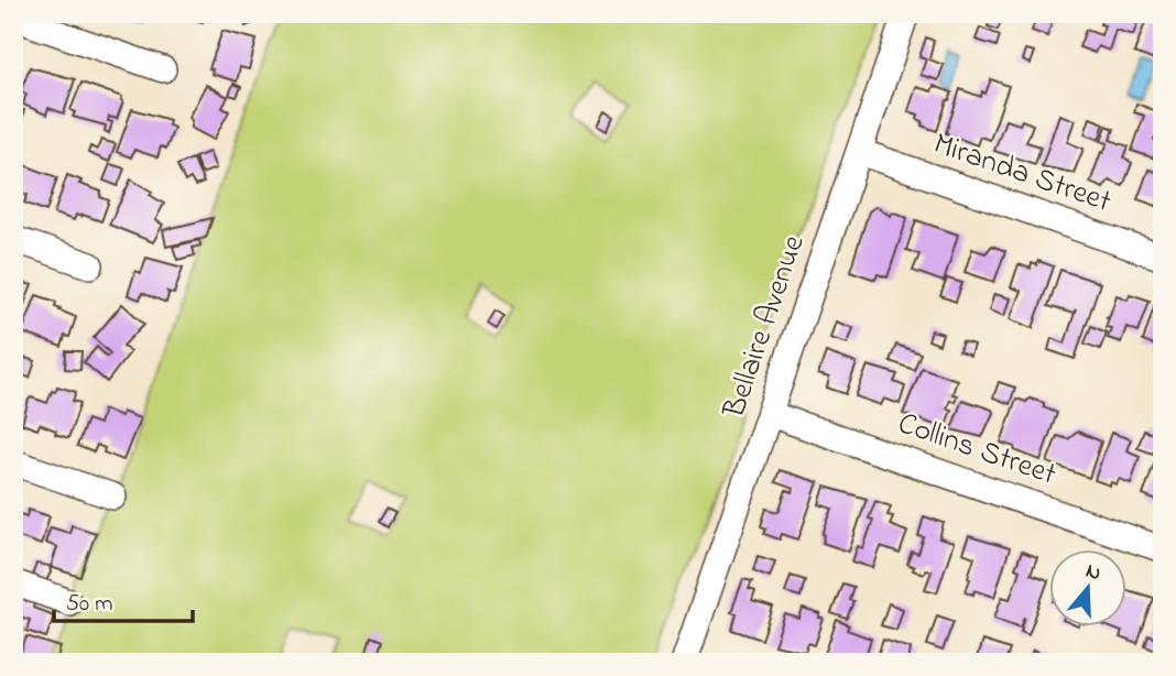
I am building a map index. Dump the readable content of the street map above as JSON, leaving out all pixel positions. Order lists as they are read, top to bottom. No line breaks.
{"streets":{"street":["Miranda Street","Bellaire Avenue","Collins Street"]},"crossings":[["Miranda Street","Bellaire Avenue"],["Bellaire Avenue","Collins Street"]],"scale_bar":"50 m","north":"top"}
